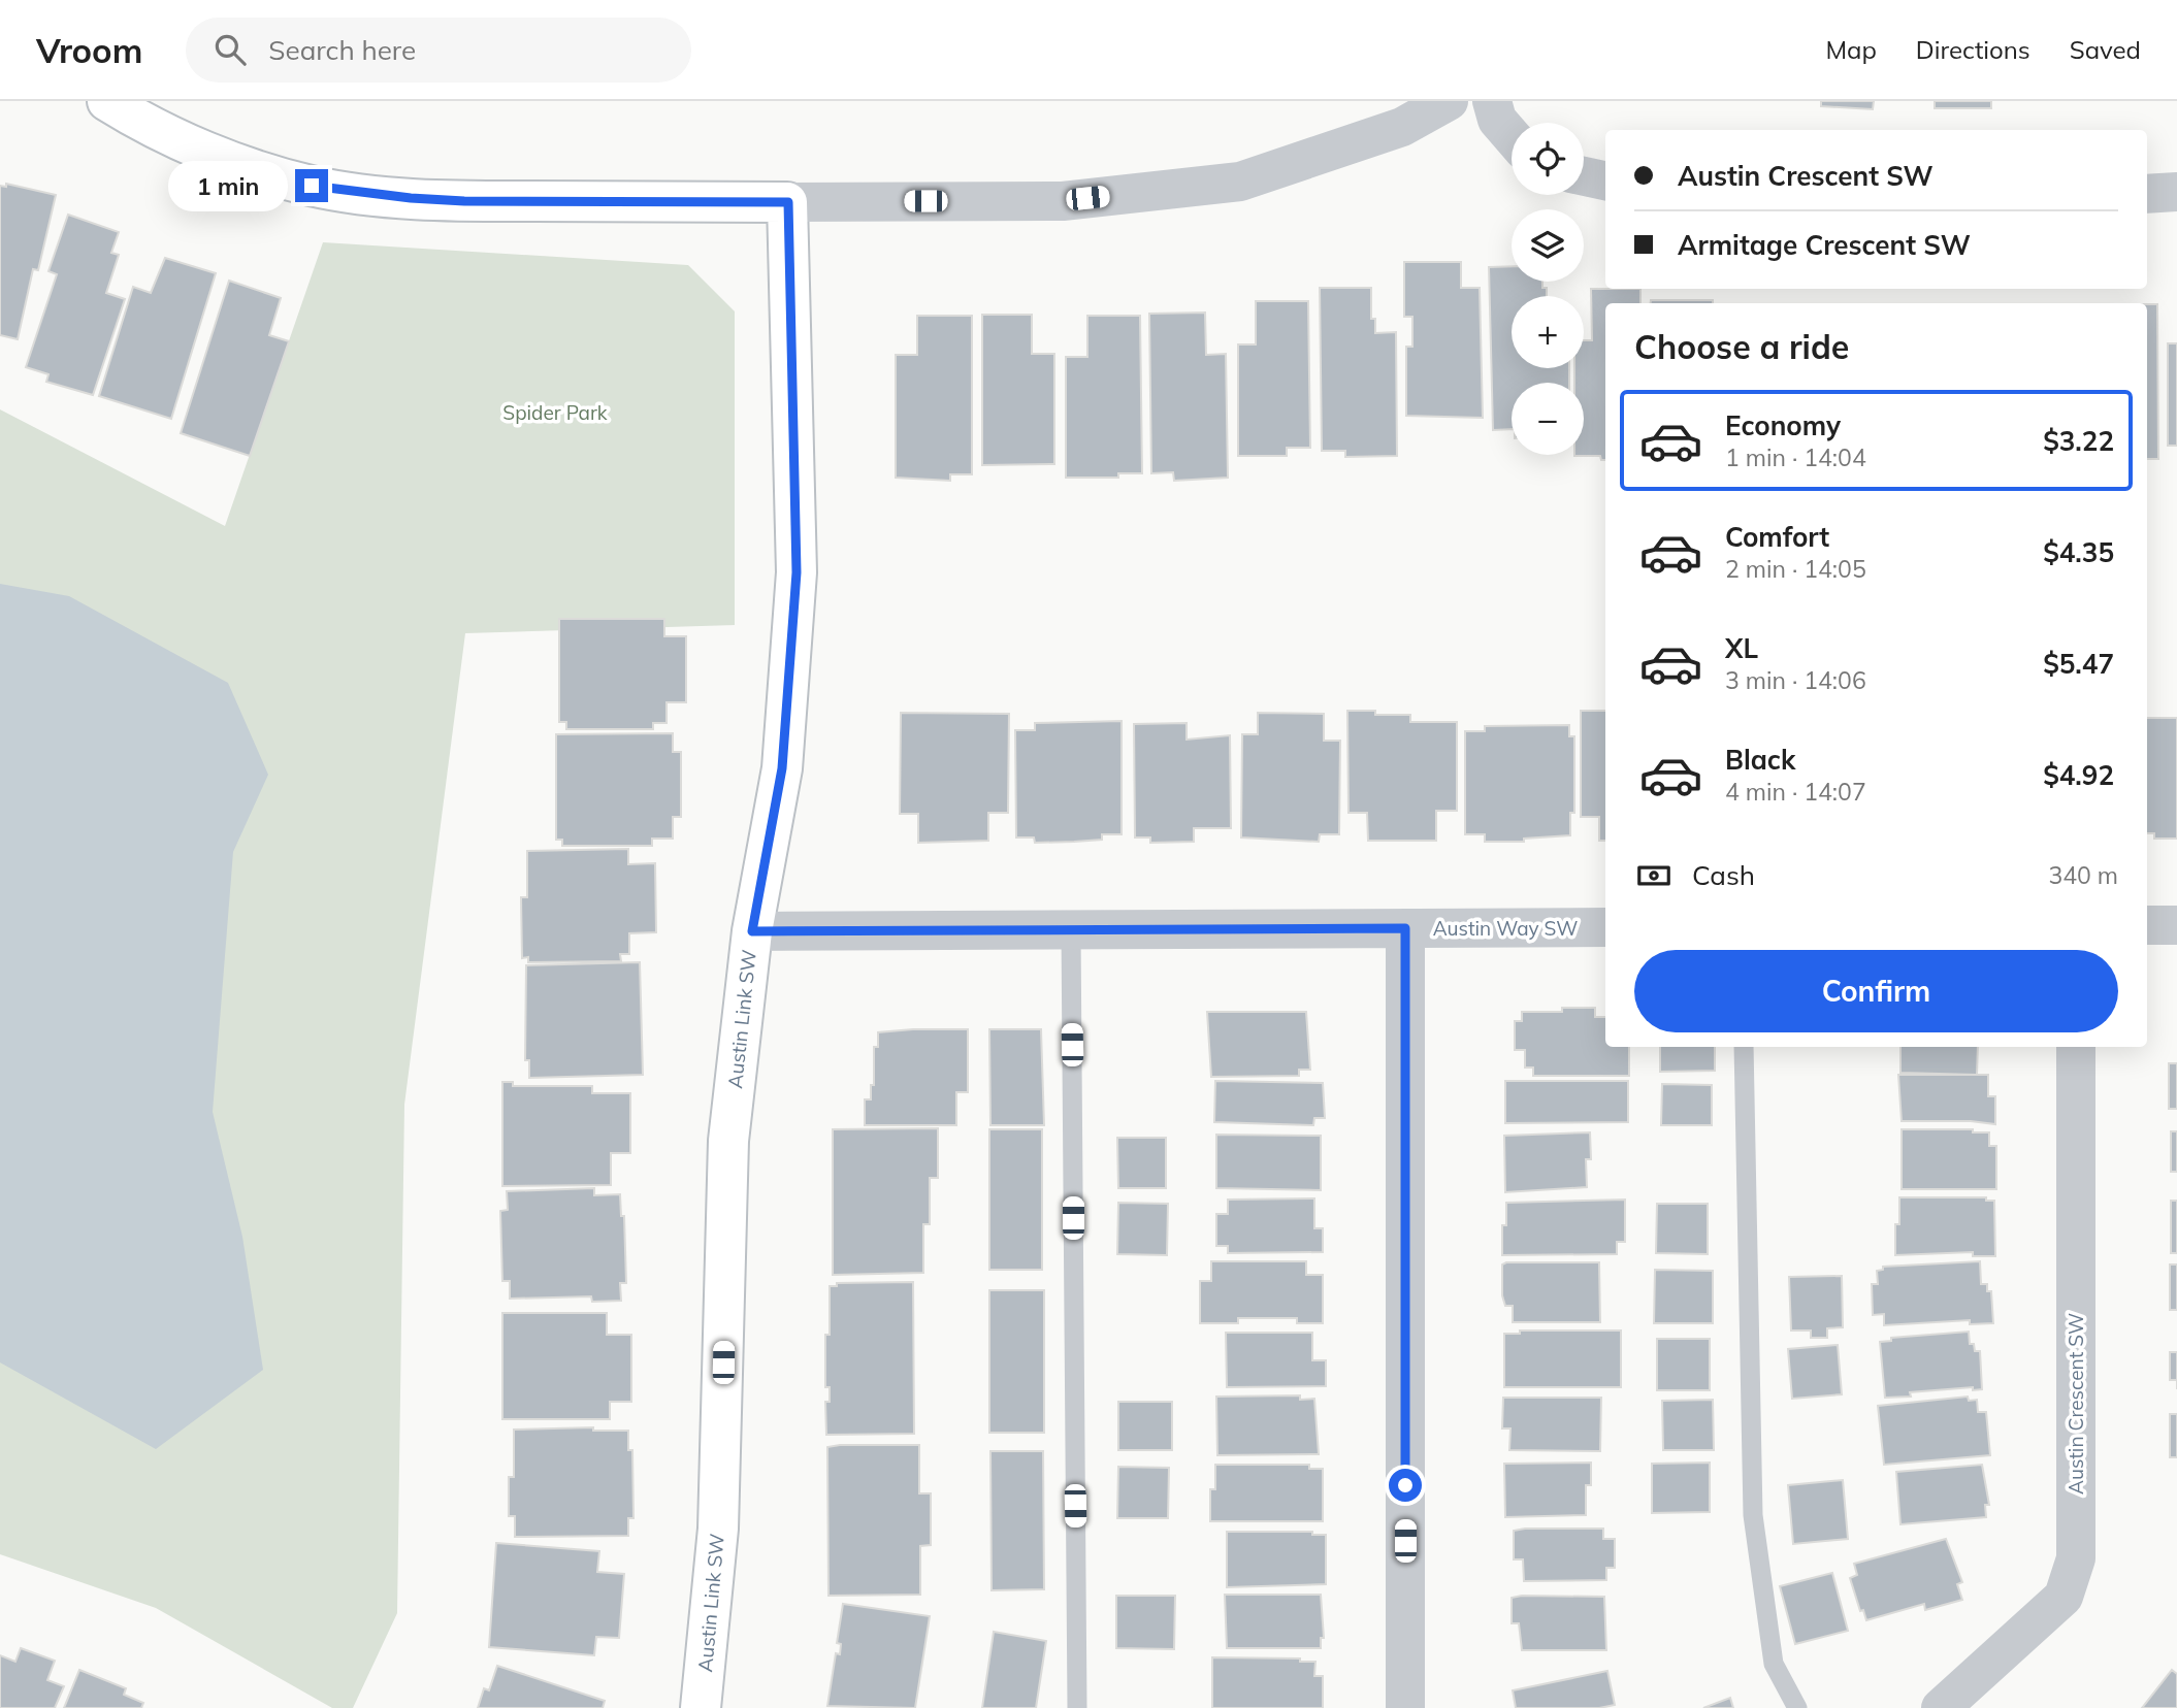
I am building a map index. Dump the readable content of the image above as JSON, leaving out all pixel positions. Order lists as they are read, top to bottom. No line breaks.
{"streets":{"street":["Austin Way SW","Austin Link SW","Austin Crescent SW"]},"crossings":[["Austin Way SW","Austin Link SW"]],"parks":["Spider Park"],"page":{"header":"Vroom","search":"Search here","nav":["Map","Directions","Saved"],"map_buttons":["+","−"],"banner":["Austin Crescent SW","Armitage Crescent SW"],"bubble":"1 min","heading":"Choose a ride","list":[{"name":"Economy","note":"1 min · 14:04","value":"$3.22"},{"name":"Comfort","note":"2 min · 14:05","value":"$4.35"},{"name":"XL","note":"3 min · 14:06","value":"$5.47"},{"name":"Black","note":"4 min · 14:07","value":"$4.92"}],"pay":["Cash","340 m"],"buttons":"Confirm"}}
